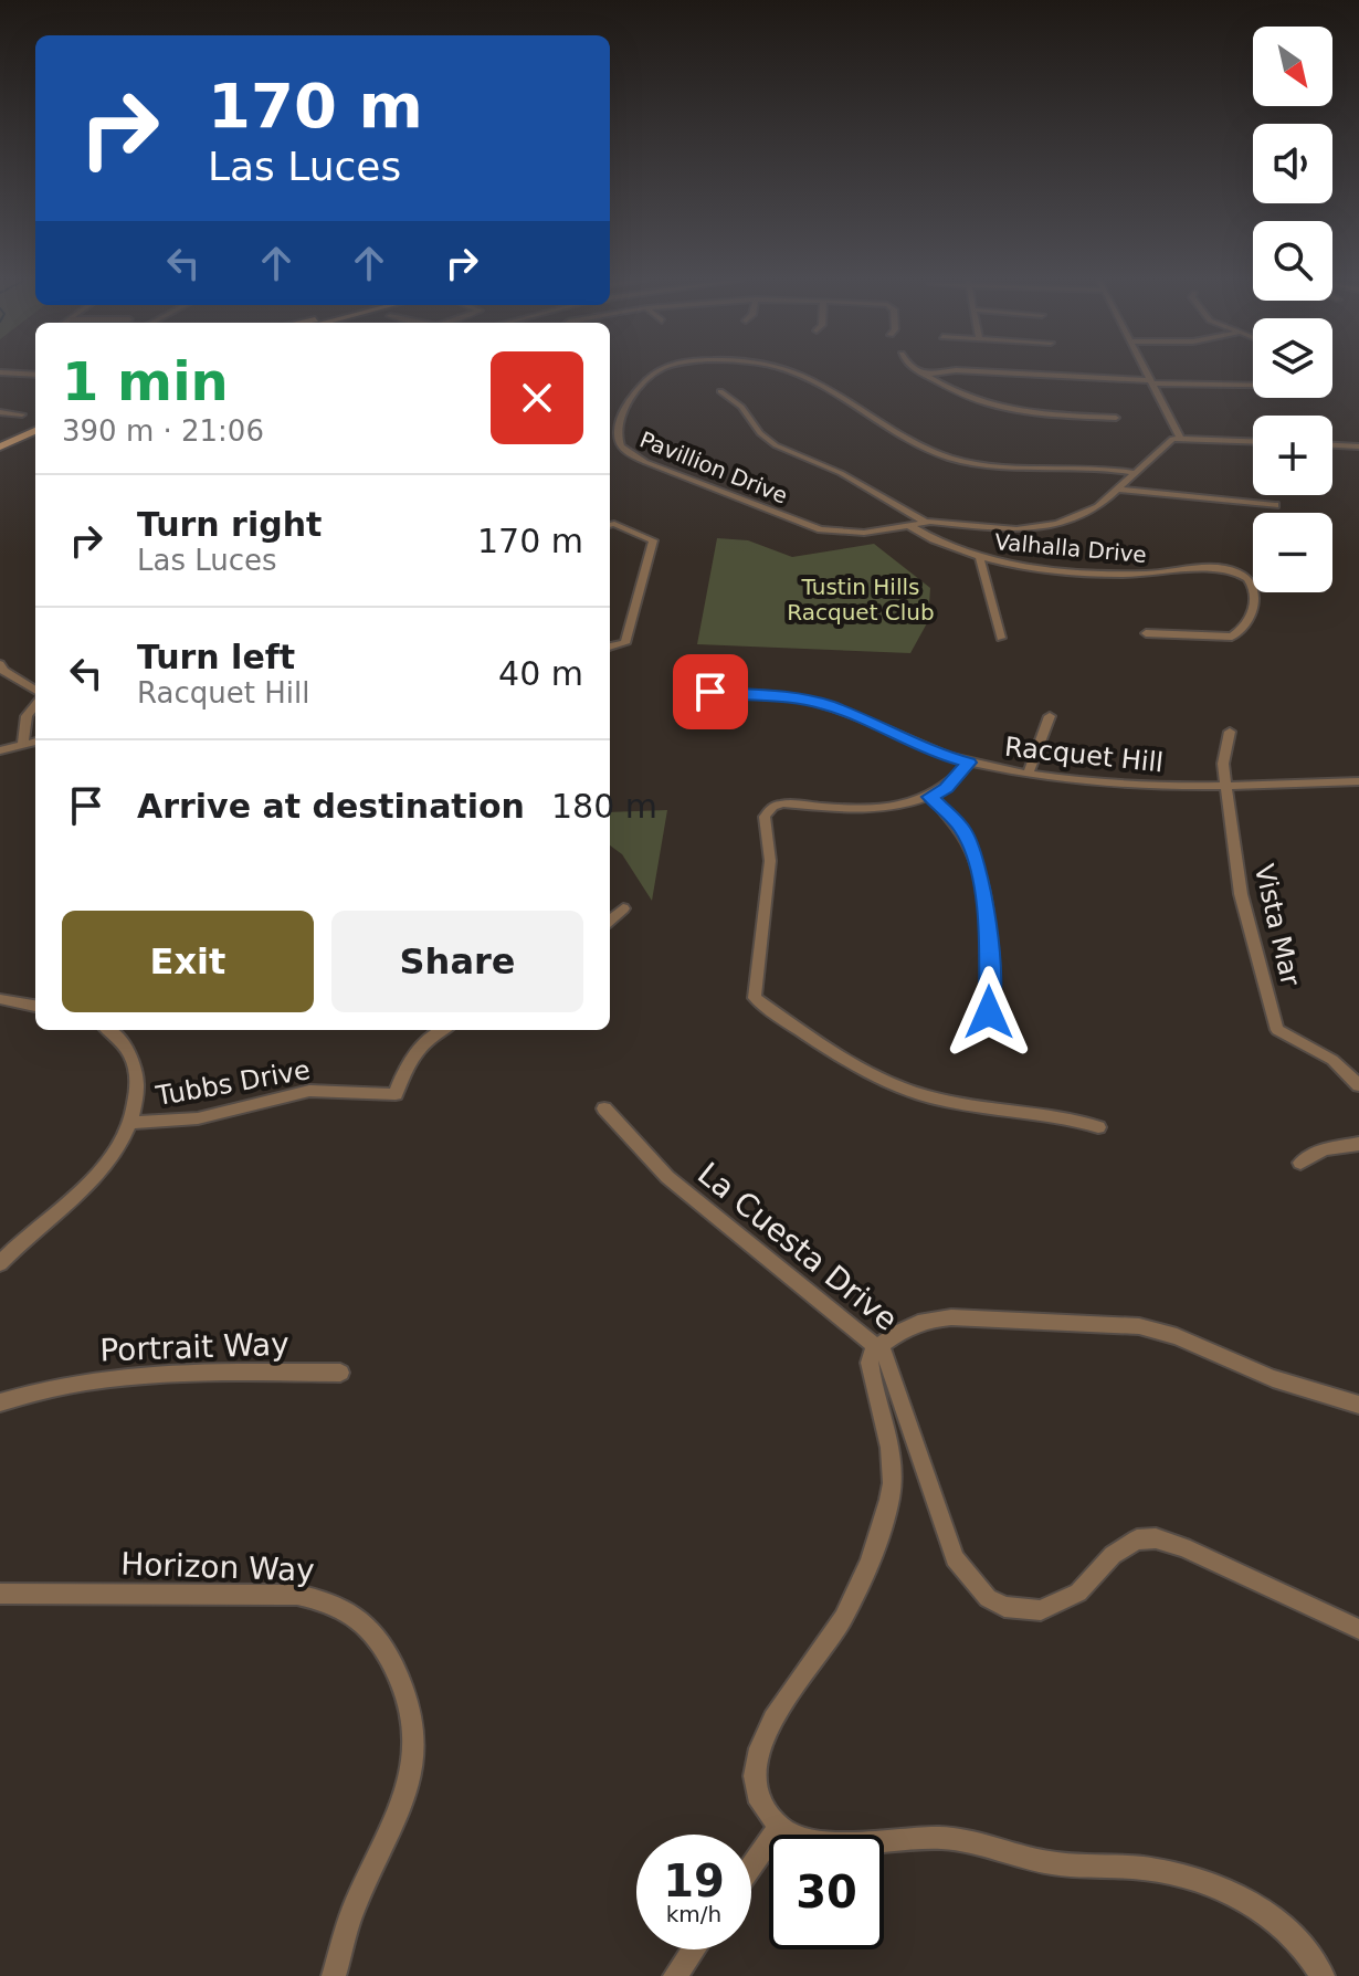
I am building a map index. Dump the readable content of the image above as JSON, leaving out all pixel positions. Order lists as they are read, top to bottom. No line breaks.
{"streets":{"street":["Pavillion Drive","Valhalla Drive","Racquet Hill","Vista Mar","Tubbs Drive","La Cuesta Drive","Portrait Way","Horizon Way"]},"crossings":[["Pavillion Drive","Valhalla Drive"],["Racquet Hill","Vista Mar"]],"parks":["Tustin Hills Racquet Club"],"north":"bottom right","page":{"map_buttons":["+","−"],"turn":["170 m","Las Luces"],"heading":["1 min","390 m · 21:06"],"list":[{"name":"Turn right","note":"Las Luces","value":"170 m"},{"name":"Turn left","note":"Racquet Hill","value":"40 m"},{"name":"Arrive at destination","value":"180 m"}],"buttons":["Exit","Share"],"speed":"19 km/h","limit":"30"}}
